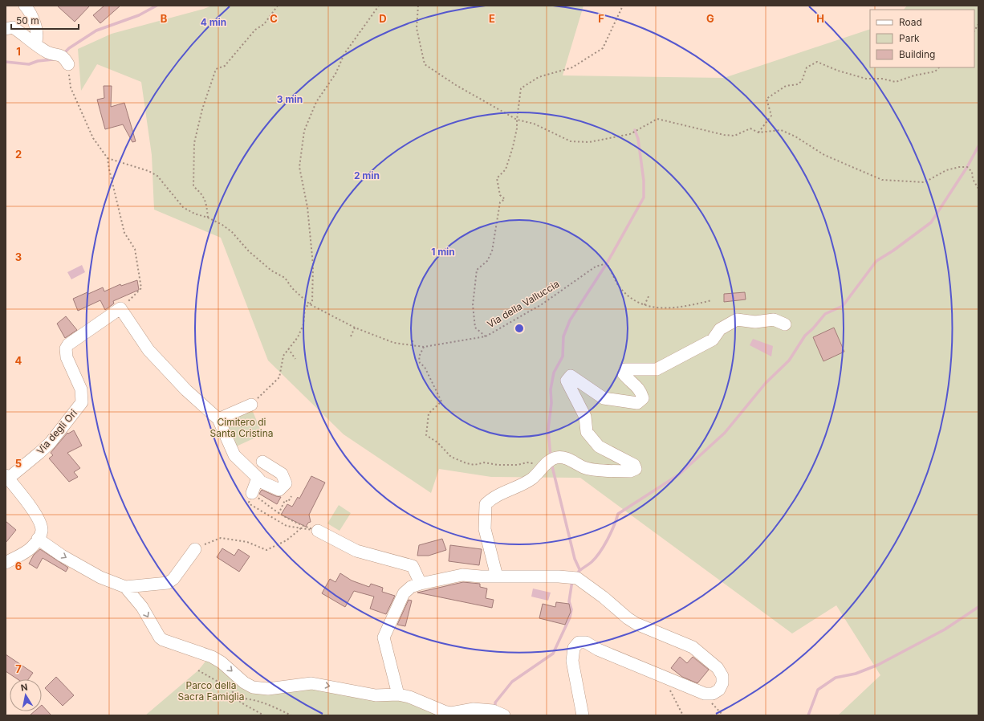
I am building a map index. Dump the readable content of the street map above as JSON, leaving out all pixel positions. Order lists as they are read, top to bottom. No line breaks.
{"streets":{"street":["Via degli Ori"],"path":["Via della Valluccia"]},"parks":["Cimitero di Santa Cristina","Parco della Sacra Famiglia"],"legend":["Road","Park","Building"],"scale_bar":"50 m","north":"top","grid":{"columns":["B","C","D","E","F","G","H"],"rows":["1","2","3","4","5","6","7"]},"rings":["4 min","3 min","2 min","1 min"]}
